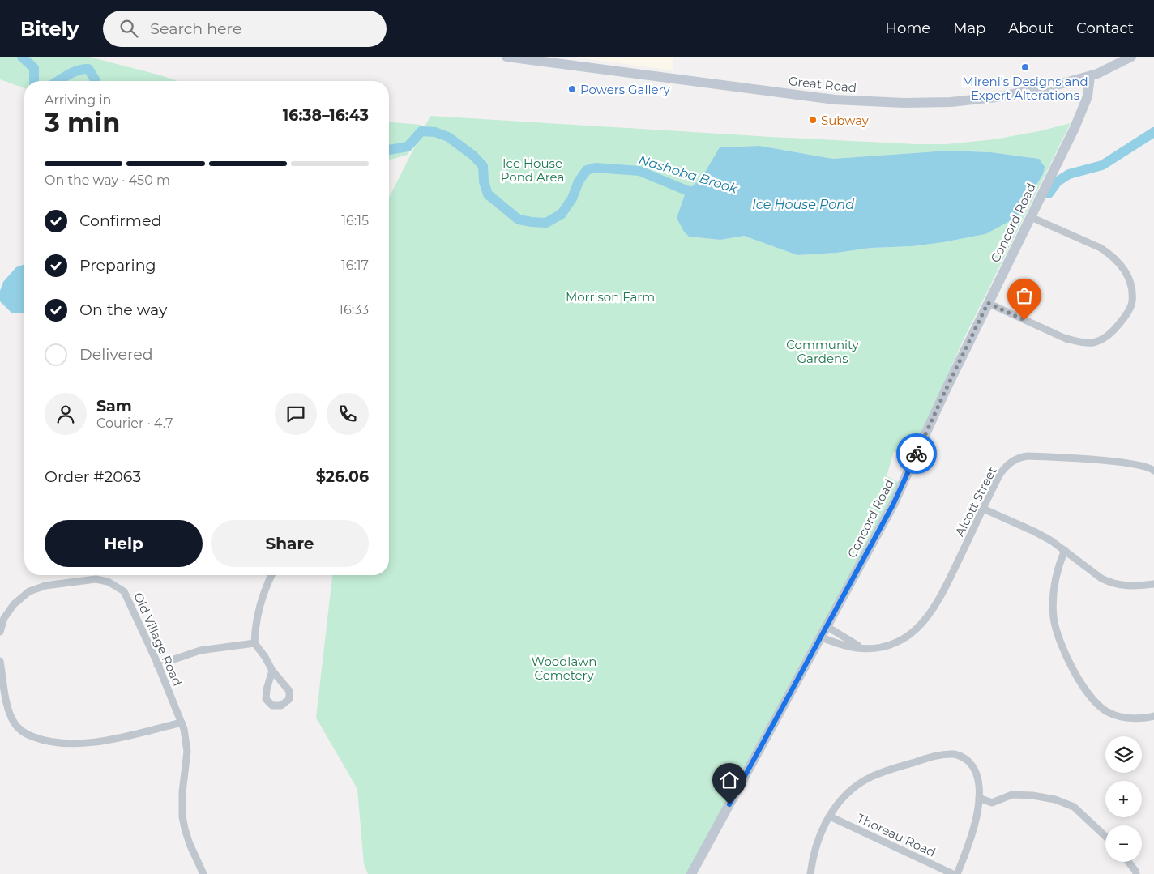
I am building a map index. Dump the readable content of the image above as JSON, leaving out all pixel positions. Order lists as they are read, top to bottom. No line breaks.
{"streets":{"street":["Great Road","Concord Road","Alcott Street","Old Village Road","Thoreau Road"]},"crossings":[["Great Road","Concord Road"],["Concord Road","Alcott Street"]],"water":["Nashoba Brook","Ice House Pond"],"parks":["Ice House Pond Area","Morrison Farm","Community Gardens","Woodlawn Cemetery"],"places":["Mireni's Designs and Expert Alterations","Powers Gallery","Subway"],"page":{"header":"Bitely","search":"Search here","nav":["Home","Map","About","Contact"],"heading":["3 min","Arriving in","16:38–16:43"],"panel":["Sam","Courier · 4.7","Order #2063","$26.06"],"bar":"On the way · 450 m","list":[["Confirmed","16:15"],["Preparing","16:17"],["On the way","16:33"],"Delivered"],"buttons":["Help","Share"],"map_buttons":["+","−"]}}
